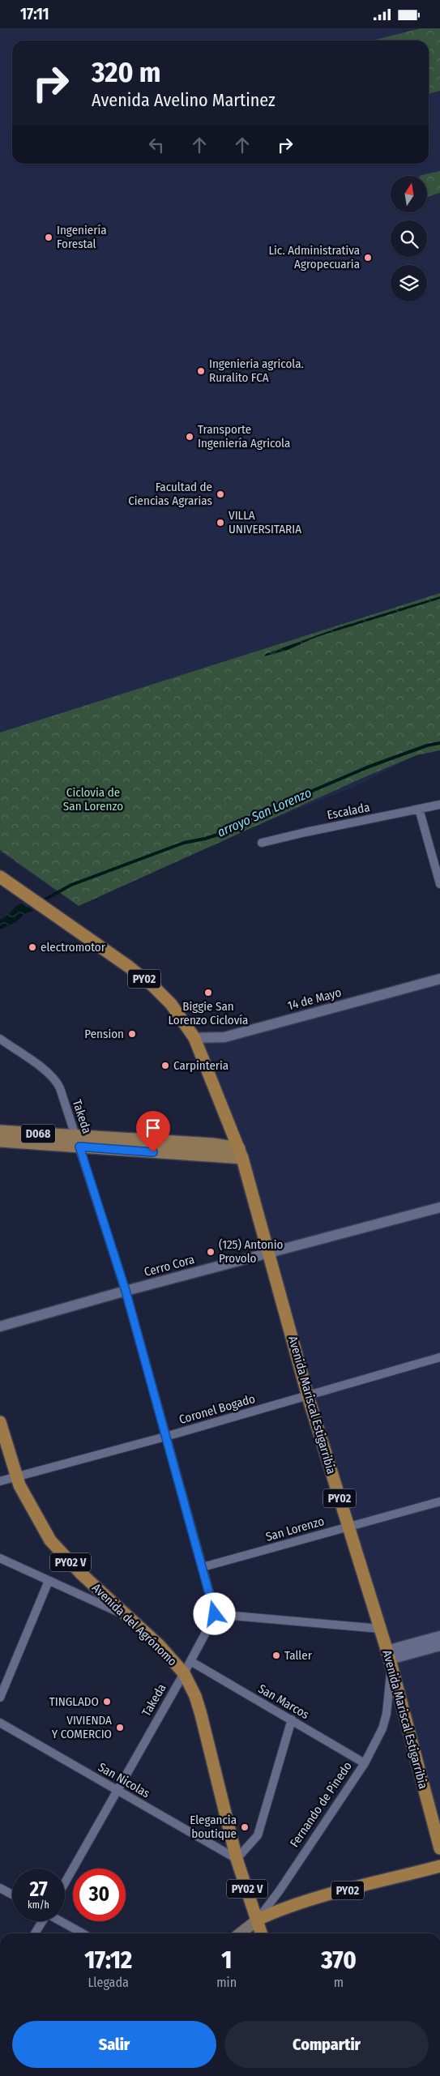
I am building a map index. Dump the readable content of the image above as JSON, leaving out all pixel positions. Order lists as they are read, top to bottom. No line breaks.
{"streets":{"highway":["PY02","Avenida Mariscal Estigarribia","PY02 V","Avenida del Agrónomo"],"main road":["D068","Fernando de Pinedo"],"street":["Escalada","14 de Mayo","Takeda","Cerro Cora","Coronel Bogado","San Lorenzo","San Marcos","San Nicolas"]},"crossings":[["PY02","14 de Mayo"],["PY02","D068"],["PY02","Avenida Mariscal Estigarribia"],["PY02","Avenida del Agrónomo"],["PY02","Fernando de Pinedo"],["Takeda","D068"],["Takeda","Cerro Cora"],["Takeda","Coronel Bogado"],["Takeda","San Lorenzo"],["Takeda","Avenida del Agrónomo"],["Takeda","San Marcos"],["Takeda","San Nicolas"],["D068","Avenida Mariscal Estigarribia"],["Cerro Cora","Avenida Mariscal Estigarribia"],["Avenida Mariscal Estigarribia","Coronel Bogado"],["Avenida Mariscal Estigarribia","San Lorenzo"],["Avenida Mariscal Estigarribia","Fernando de Pinedo"],["Coronel Bogado","Avenida del Agrónomo"],["Avenida del Agrónomo","San Nicolas"],["Avenida del Agrónomo","Fernando de Pinedo"],["San Marcos","Fernando de Pinedo"]],"water":["arroyo San Lorenzo"],"parks":["Ciclovia de San Lorenzo"],"places":["Ingeniería Forestal","Lic. Administrativa Agropecuaria","Ingenieria agricola. Ruralito FCA","Transporte Ingeniería Agricola","Facultad de Ciencias Agrarias","VILLA UNIVERSITARIA","electromotor","Biggie San Lorenzo Ciclovía","Pension","Carpinteria","(125) Antonio Provolo","Taller","TINGLADO","VIVIENDA Y COMERCIO","Elegancia boutique"],"north":"top","page":{"status":"17:11","turn":["320 m","Avenida Avelino Martinez"],"speed":"27 km/h","limit":"30","eta":["17:12","Llegada","1","min","370","m"],"buttons":["Salir","Compartir"]}}
